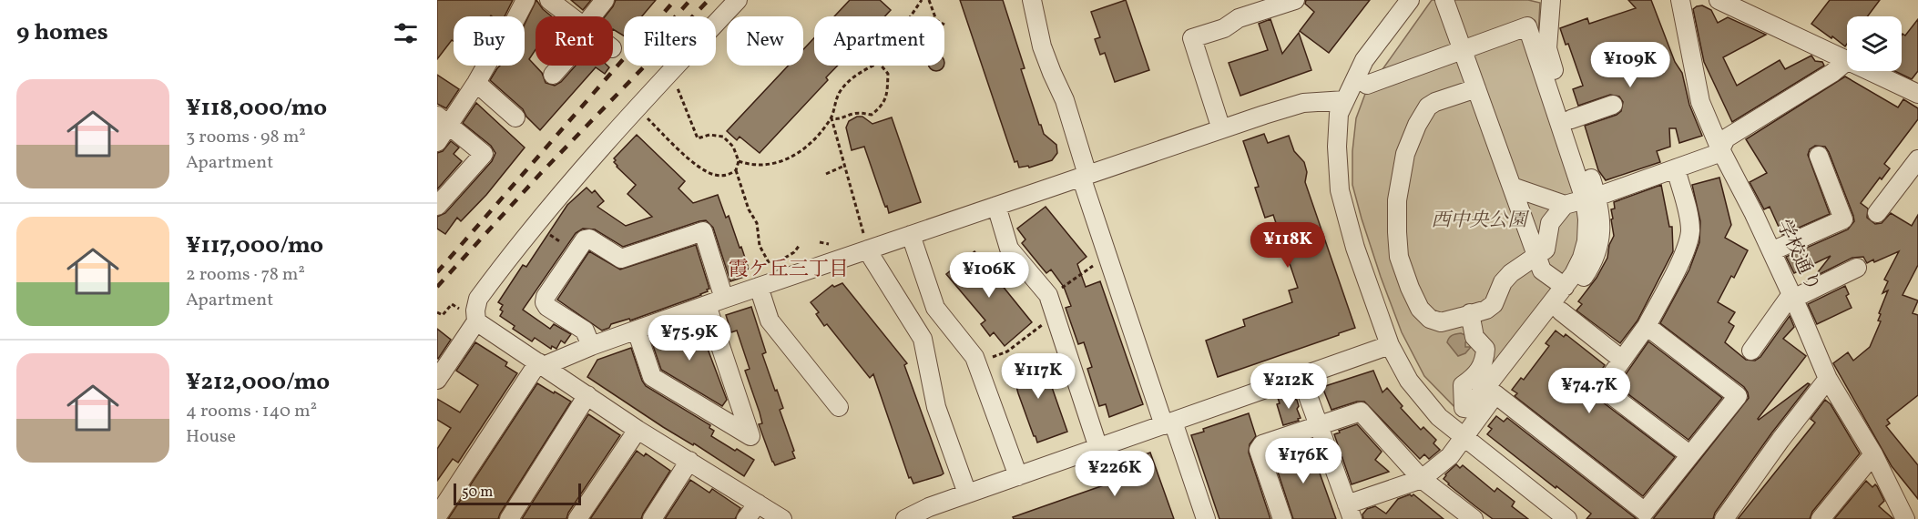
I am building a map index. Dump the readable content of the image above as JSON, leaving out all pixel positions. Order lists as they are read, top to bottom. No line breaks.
{"streets":{"street":["学校通り"]},"districts":["霞ケ丘三丁目"],"parks":["西中央公園"],"scale_bar":"50 m","page":{"heading":"9 homes","chip":["Buy","Rent","Filters","New","Apartment"],"price":["¥109K","¥118K","¥106K","¥75.9K","¥117K","¥212K","¥74.7K","¥176K","¥226K"],"list":[{"name":"¥118,000/mo","note":"3 rooms · 98 m² · Apartment"},{"name":"¥117,000/mo","note":"2 rooms · 78 m² · Apartment"},{"name":"¥212,000/mo","note":"4 rooms · 140 m² · House"}],"scale":"50 m"}}
